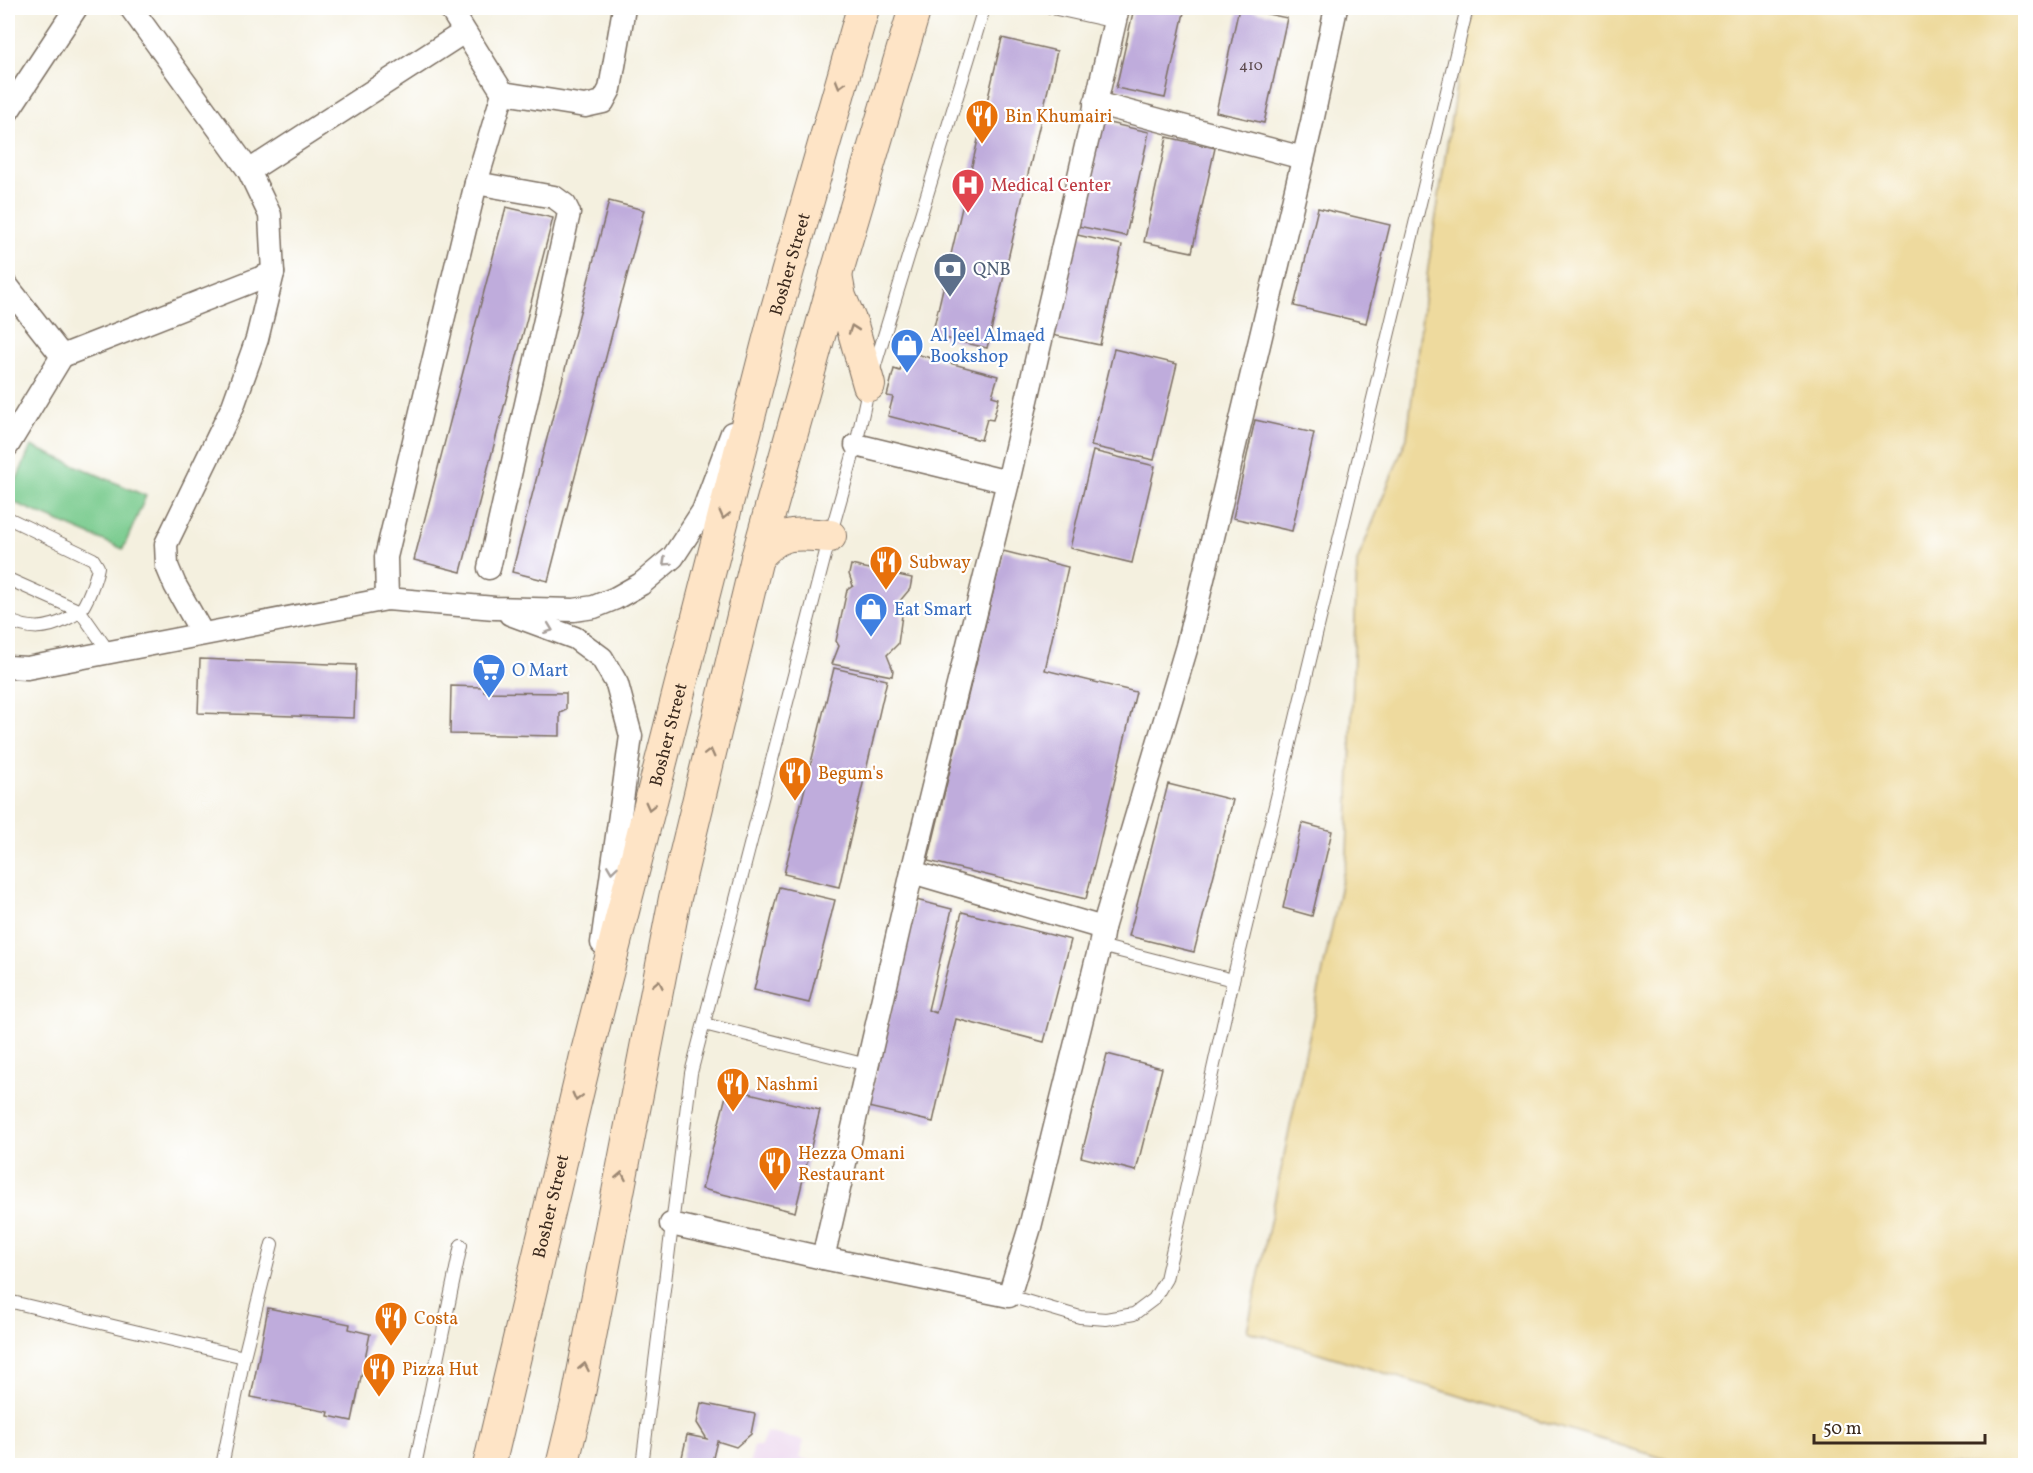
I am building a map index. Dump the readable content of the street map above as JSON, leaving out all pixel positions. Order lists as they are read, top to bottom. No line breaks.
{"streets":{"main road":["Bosher Street"]},"places":{"restaurant":["Bin Khumairi","Subway","Begum's","Nashmi","Hezza Omani Restaurant","Costa","Pizza Hut"],"hospital":["Medical Center"],"bank":["QNB"],"shop":["Al Jeel Almaed Bookshop","Eat Smart"],"supermarket":["O Mart"]},"house_numbers":["410"],"scale_bar":"50 m"}
